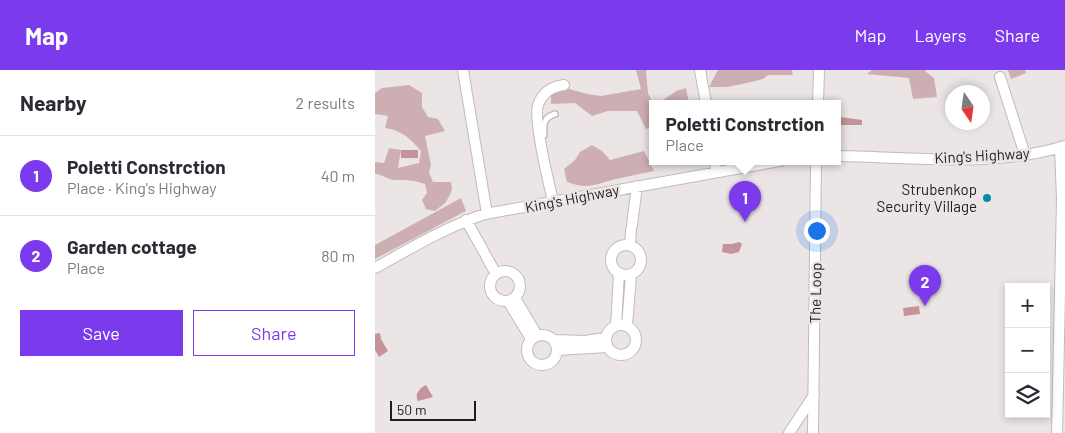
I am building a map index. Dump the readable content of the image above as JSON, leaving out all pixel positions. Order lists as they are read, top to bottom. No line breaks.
{"streets":{"street":["King's Highway","The Loop"]},"places":["Strubenkop Security Village"],"scale_bar":"50 m","north":"bottom","page":{"header":"Map","nav":["Map","Layers","Share"],"heading":["Nearby","2 results"],"popup":["Poletti Constrction","Place"],"list":[{"mark":"1","name":"Poletti Constrction","note":"Place · King's Highway","value":"40 m"},{"mark":"2","name":"Garden cottage","note":"Place","value":"80 m"}],"pins":["1","2"],"map_buttons":["+","−"],"buttons":["Save","Share"],"scale":"50 m"}}
